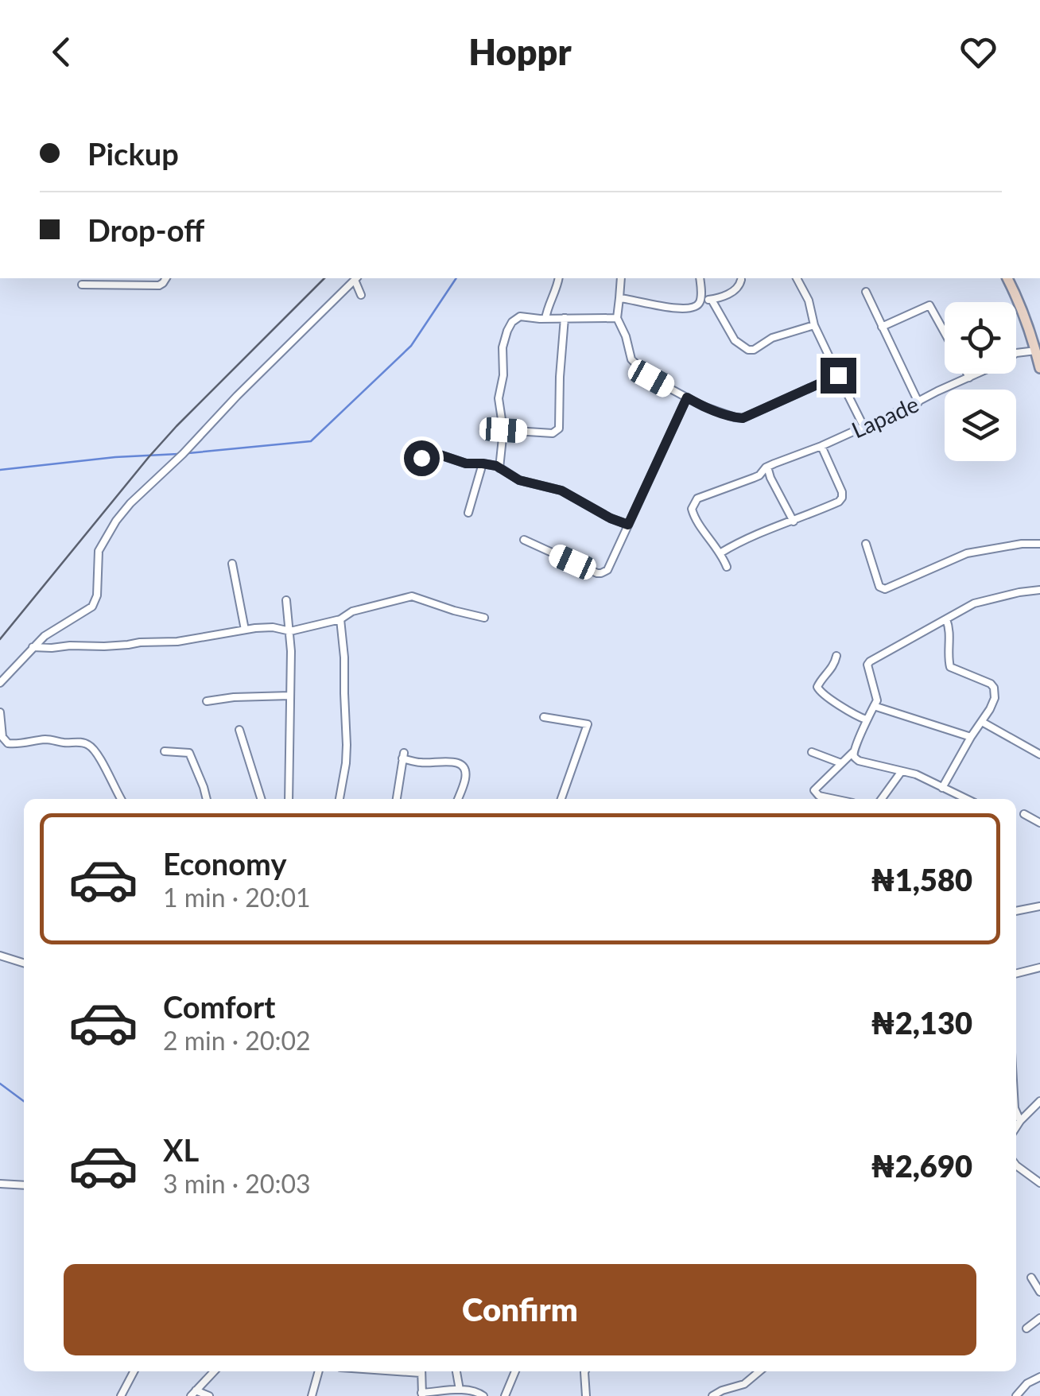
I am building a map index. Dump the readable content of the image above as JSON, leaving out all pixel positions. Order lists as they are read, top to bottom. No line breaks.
{"streets":{"street":["Lapade"]},"page":{"header":"Hoppr","banner":["Pickup","Drop-off"],"list":[{"name":"Economy","note":"1 min · 20:01","value":"₦1,580"},{"name":"Comfort","note":"2 min · 20:02","value":"₦2,130"},{"name":"XL","note":"3 min · 20:03","value":"₦2,690"}],"buttons":"Confirm"}}
